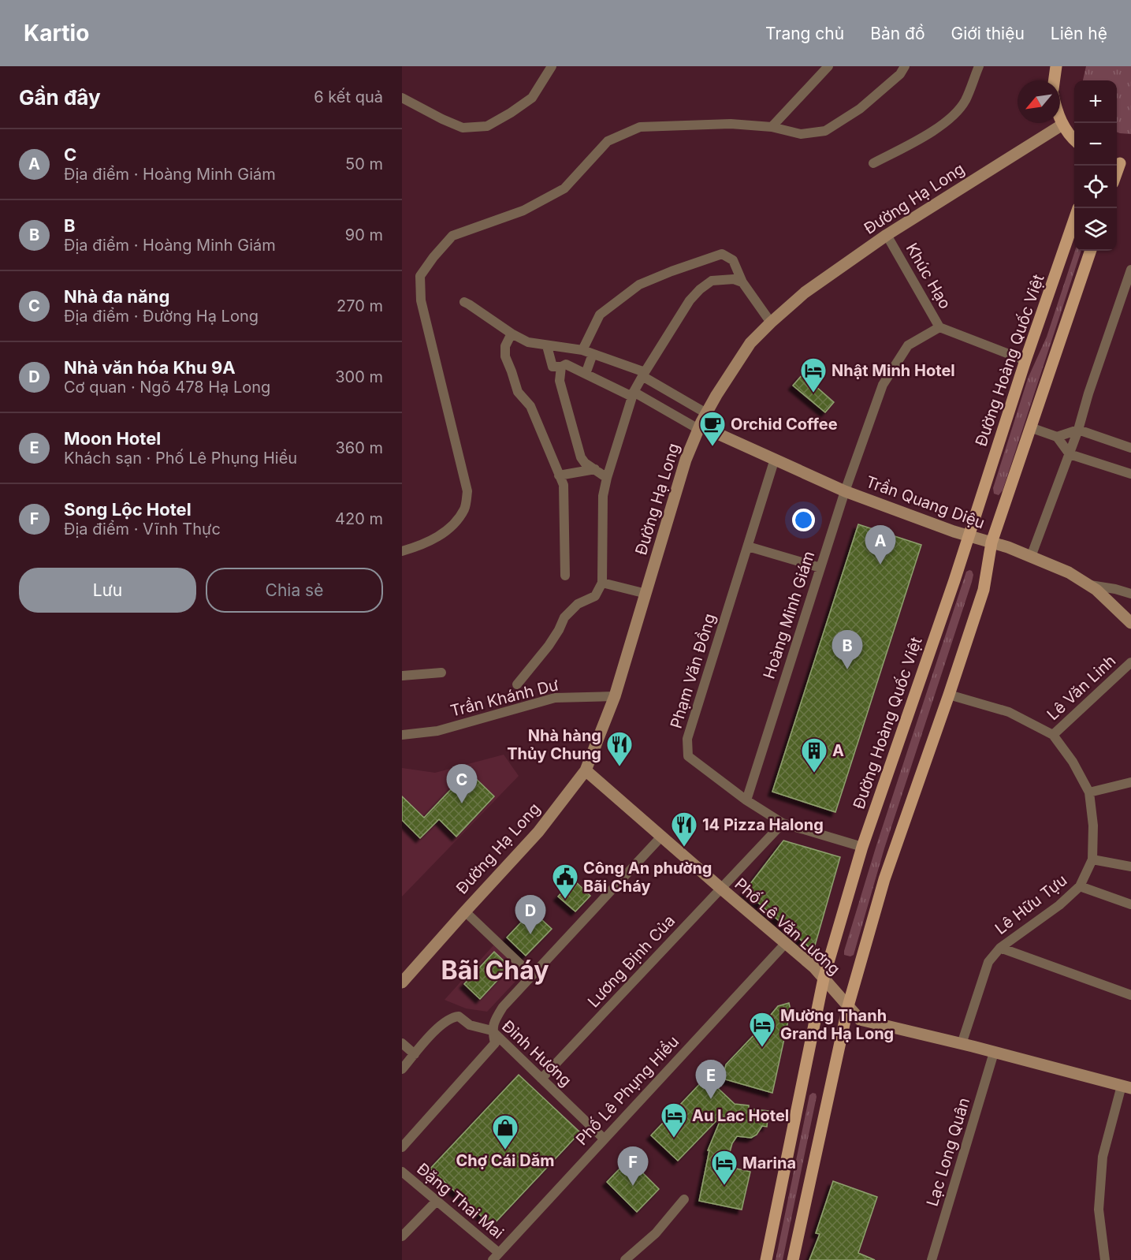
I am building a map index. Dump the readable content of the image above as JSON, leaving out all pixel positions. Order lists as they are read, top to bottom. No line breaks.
{"streets":{"main road":["Đường Hoàng Quốc Việt"],"street":["Đường Hạ Long","Khúc Hạo","Trần Quang Diệu","Hoàng Minh Giám","Phạm Văn Đồng","Lê Văn Linh","Trần Khánh Dư","Lê Hữu Tựu","Phố Lê Văn Lương","Lương Định Của","Đỉnh Hương","Phố Lê Phụng Hiểu","Lạc Long Quân","Đặng Thai Mai"]},"crossings":[["Đường Hạ Long","Khúc Hạo"],["Đường Hạ Long","Trần Quang Diệu"],["Đường Hạ Long","Trần Khánh Dư"],["Đường Hạ Long","Phố Lê Văn Lương"],["Khúc Hạo","Đường Hoàng Quốc Việt"],["Khúc Hạo","Hoàng Minh Giám"],["Đường Hoàng Quốc Việt","Trần Quang Diệu"],["Đường Hoàng Quốc Việt","Phạm Văn Đồng"],["Đường Hoàng Quốc Việt","Phố Lê Văn Lương"],["Trần Quang Diệu","Hoàng Minh Giám"],["Trần Quang Diệu","Phạm Văn Đồng"],["Hoàng Minh Giám","Phạm Văn Đồng"],["Phạm Văn Đồng","Lương Định Của"],["Lê Văn Linh","Lê Hữu Tựu"],["Lê Hữu Tựu","Phố Lê Văn Lương"],["Phố Lê Văn Lương","Lương Định Của"],["Phố Lê Văn Lương","Phố Lê Phụng Hiểu"],["Phố Lê Văn Lương","Lạc Long Quân"],["Lương Định Của","Đỉnh Hương"],["Đỉnh Hương","Phố Lê Phụng Hiểu"],["Phố Lê Phụng Hiểu","Đặng Thai Mai"]],"districts":["Bãi Cháy"],"places":{"hotel":["Nhật Minh Hotel","Mường Thanh Grand Hạ Long","Au Lac Hotel","Marina"],"cafe":["Orchid Coffee"],"restaurant":["Nhà hàng Thủy Chung","14 Pizza Halong"],"building":["A"],"public building":["Công An phường Bãi Cháy"],"shop":["Chợ Cái Dăm"]},"north":"bottom left","page":{"header":"Kartio","nav":["Trang chủ","Bản đồ","Giới thiệu","Liên hệ"],"heading":["Gần đây","6 kết quả"],"map_buttons":["+","−"],"list":[{"mark":"A","name":"C","note":"Địa điểm · Hoàng Minh Giám","value":"50 m"},{"mark":"B","name":"B","note":"Địa điểm · Hoàng Minh Giám","value":"90 m"},{"mark":"C","name":"Nhà đa năng","note":"Địa điểm · Đường Hạ Long","value":"270 m"},{"mark":"D","name":"Nhà văn hóa Khu 9A","note":"Cơ quan · Ngõ 478 Hạ Long","value":"300 m"},{"mark":"E","name":"Moon Hotel","note":"Khách sạn · Phố Lê Phụng Hiểu","value":"360 m"},{"mark":"F","name":"Song Lộc Hotel","note":"Địa điểm · Vĩnh Thực","value":"420 m"}],"pins":["A","B","C","D","E","F"],"buttons":["Lưu","Chia sẻ"]}}
